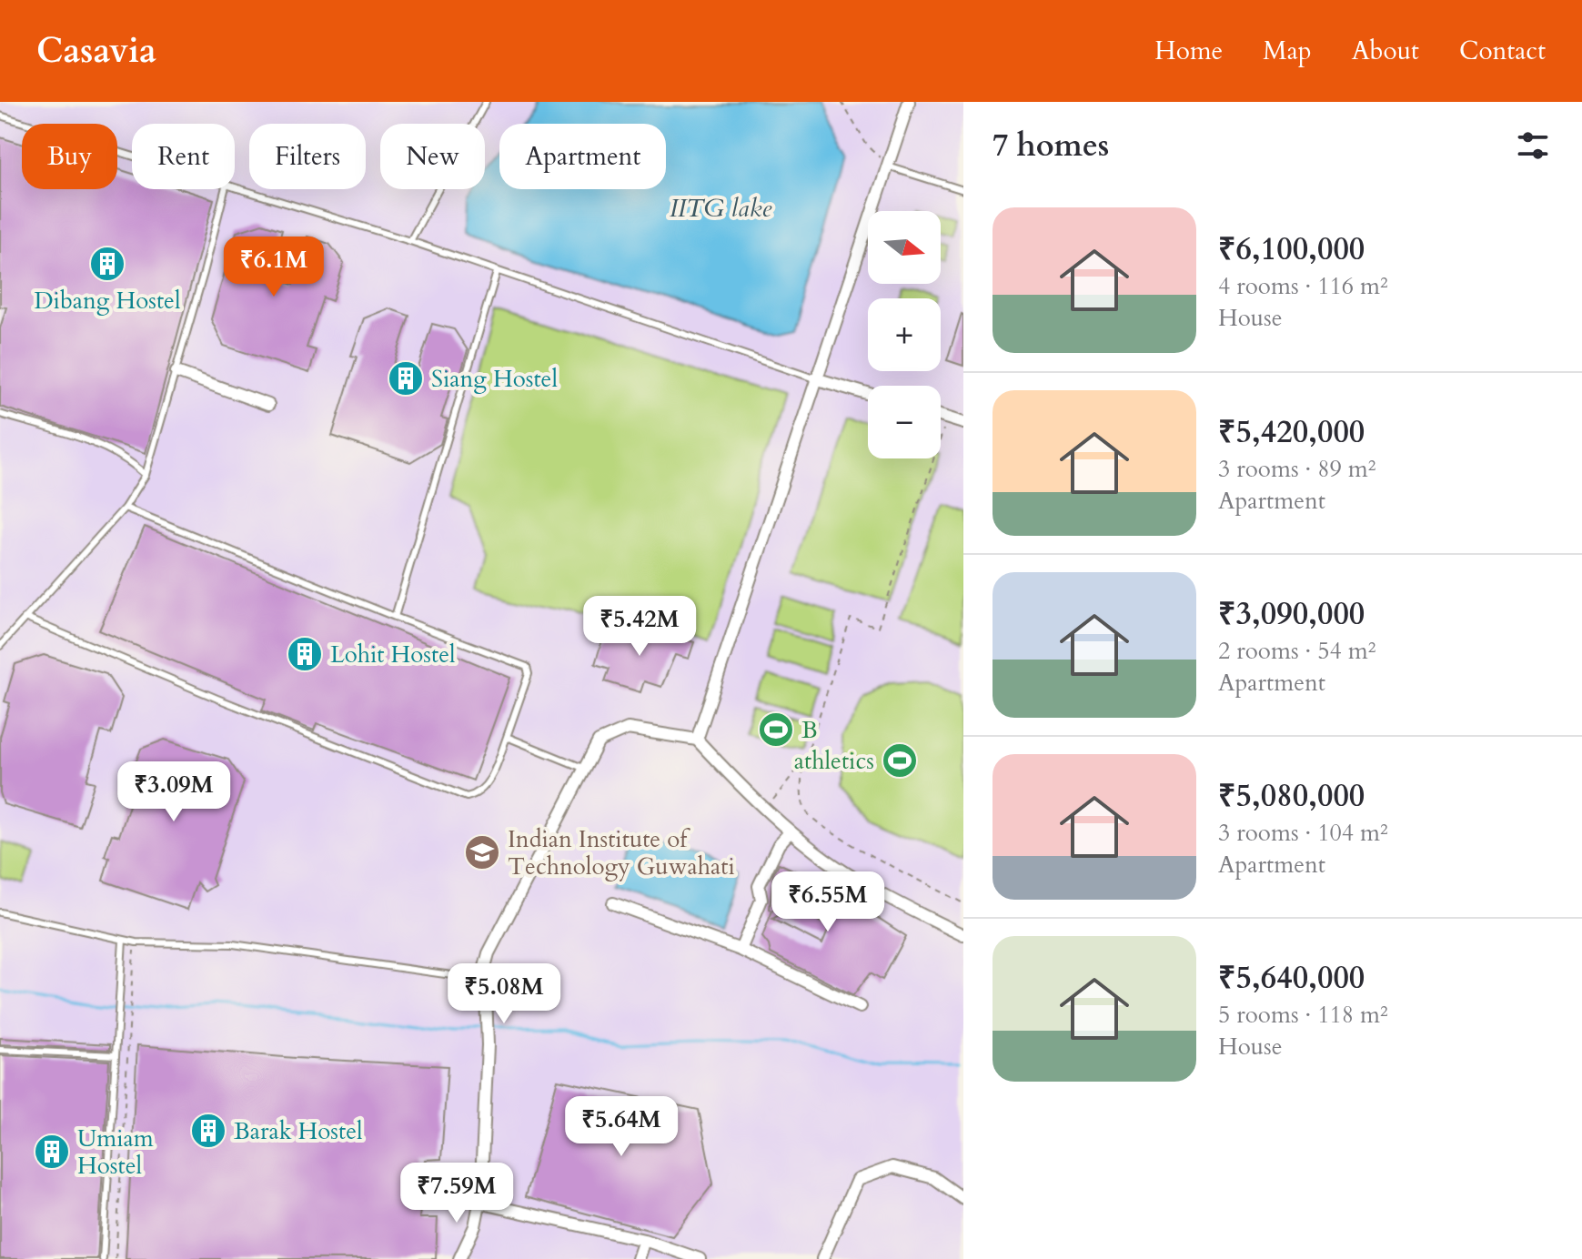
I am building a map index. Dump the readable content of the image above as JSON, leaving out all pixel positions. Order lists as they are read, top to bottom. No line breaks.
{"water":["IITG lake"],"places":{"building":["Dibang Hostel","Siang Hostel","Lohit Hostel","Barak Hostel","Umiam Hostel"],"sports":["B","athletics"],"school or university":["Indian Institute of Technology Guwahati"]},"north":"right","page":{"header":"Casavia","nav":["Home","Map","About","Contact"],"heading":"7 homes","chip":["Buy","Rent","Filters","New","Apartment"],"list":[{"name":"₹6,100,000","note":"4 rooms · 116 m² · House"},{"name":"₹5,420,000","note":"3 rooms · 89 m² · Apartment"},{"name":"₹3,090,000","note":"2 rooms · 54 m² · Apartment"},{"name":"₹5,080,000","note":"3 rooms · 104 m² · Apartment"},{"name":"₹5,640,000","note":"5 rooms · 118 m² · House"}],"map_buttons":["+","−"],"price":["₹6.1M","₹5.42M","₹3.09M","₹6.55M","₹5.08M","₹5.64M","₹7.59M"]}}
